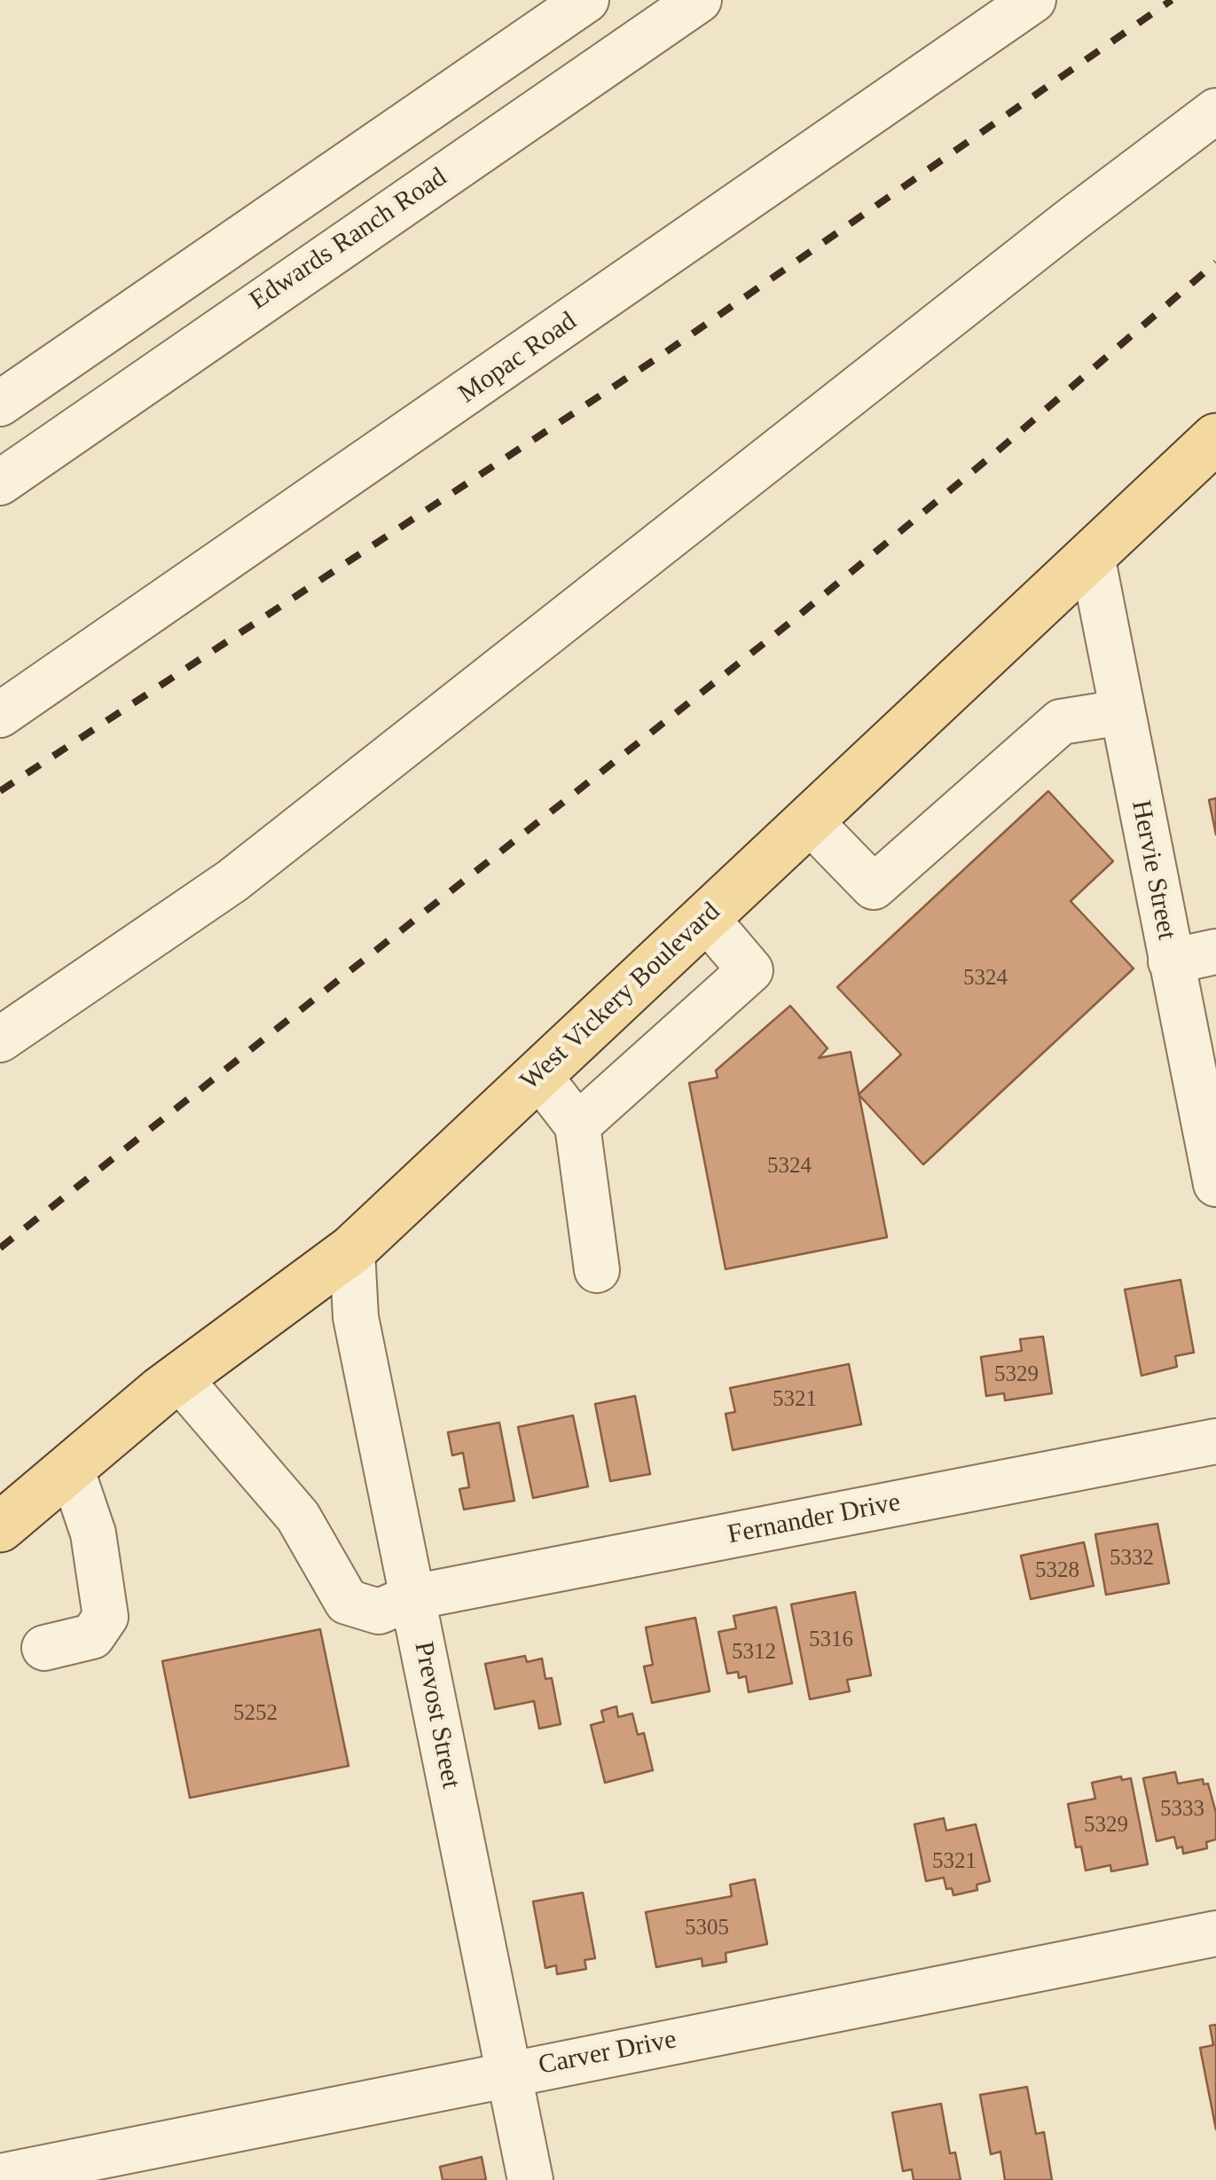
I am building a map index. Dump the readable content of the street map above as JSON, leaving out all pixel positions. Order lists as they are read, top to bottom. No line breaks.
{"streets":{"main road":["West Vickery Boulevard"],"street":["Edwards Ranch Road","Mopac Road","Hervie Street","Fernander Drive","Prevost Street","Carver Drive"]},"crossings":[["Hervie Street","West Vickery Boulevard"],["West Vickery Boulevard","Fernander Drive"],["West Vickery Boulevard","Prevost Street"],["Fernander Drive","Prevost Street"],["Prevost Street","Carver Drive"]],"house_numbers":["5324","5324","5329","5321","5332","5328","5316","5312","5252","5333","5329","5321","5305"]}
